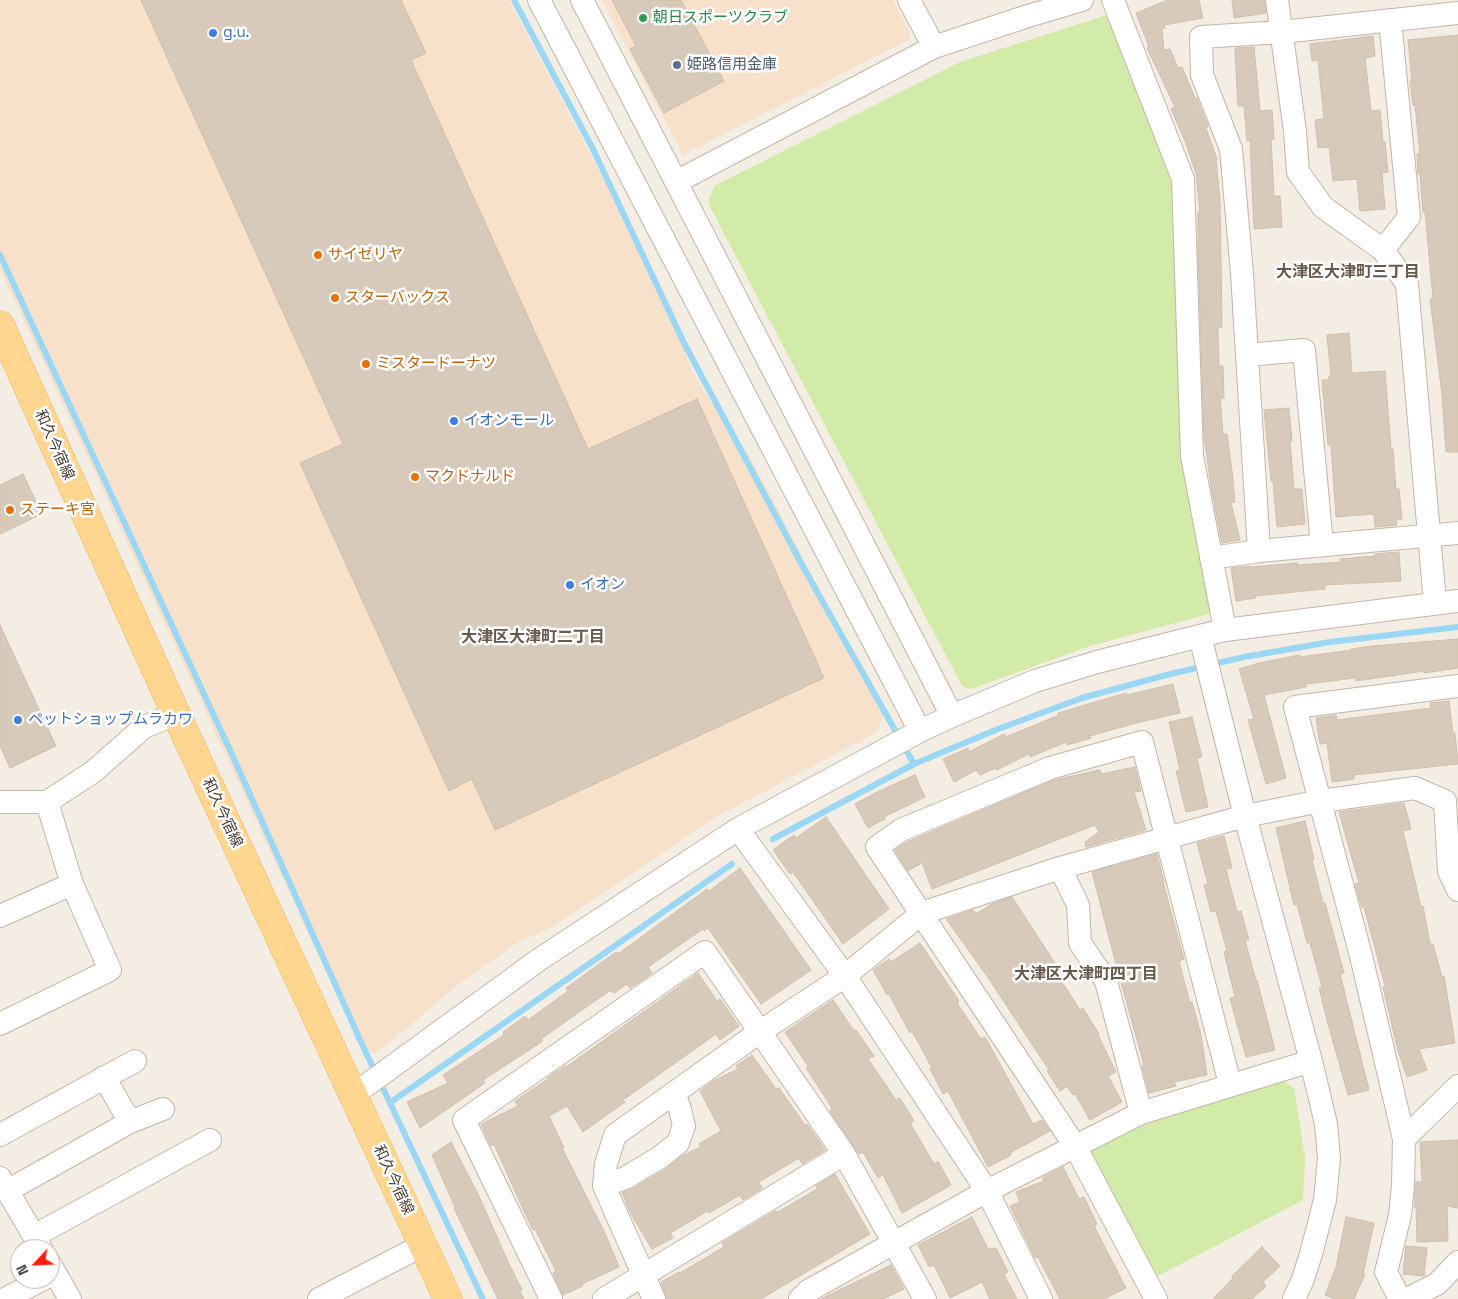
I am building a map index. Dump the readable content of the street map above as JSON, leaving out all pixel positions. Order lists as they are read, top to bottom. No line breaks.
{"streets":{"main road":["和久今宿線"]},"districts":["大津区大津町三丁目","大津区大津町二丁目","大津区大津町四丁目"],"places":["朝日スポーツクラブ","g.u.","姫路信用金庫","サイゼリヤ","スターバックス","ミスタードーナツ","イオンモール","マクドナルド","ステーキ宮","イオン","ペットショップムラカワ"],"north":"bottom left"}
